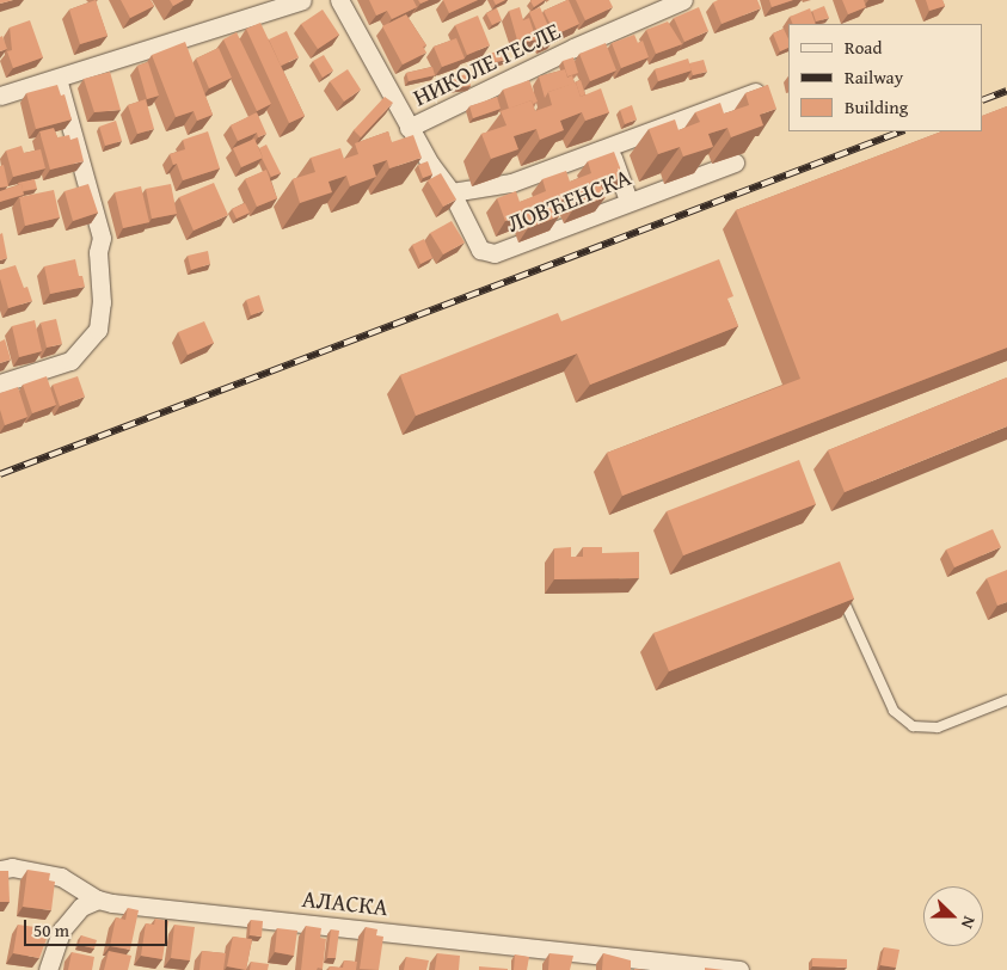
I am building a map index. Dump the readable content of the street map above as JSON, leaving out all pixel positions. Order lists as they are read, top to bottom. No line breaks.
{"streets":{"street":["НИКОЛЕ ТЕСЛЕ","ЛОВЋЕНСКА","АЛАСКА"]},"crossings":[["НИКОЛЕ ТЕСЛЕ","ЛОВЋЕНСКА"]],"legend":["Road","Railway","Building"],"scale_bar":"50 m","north":"right"}
